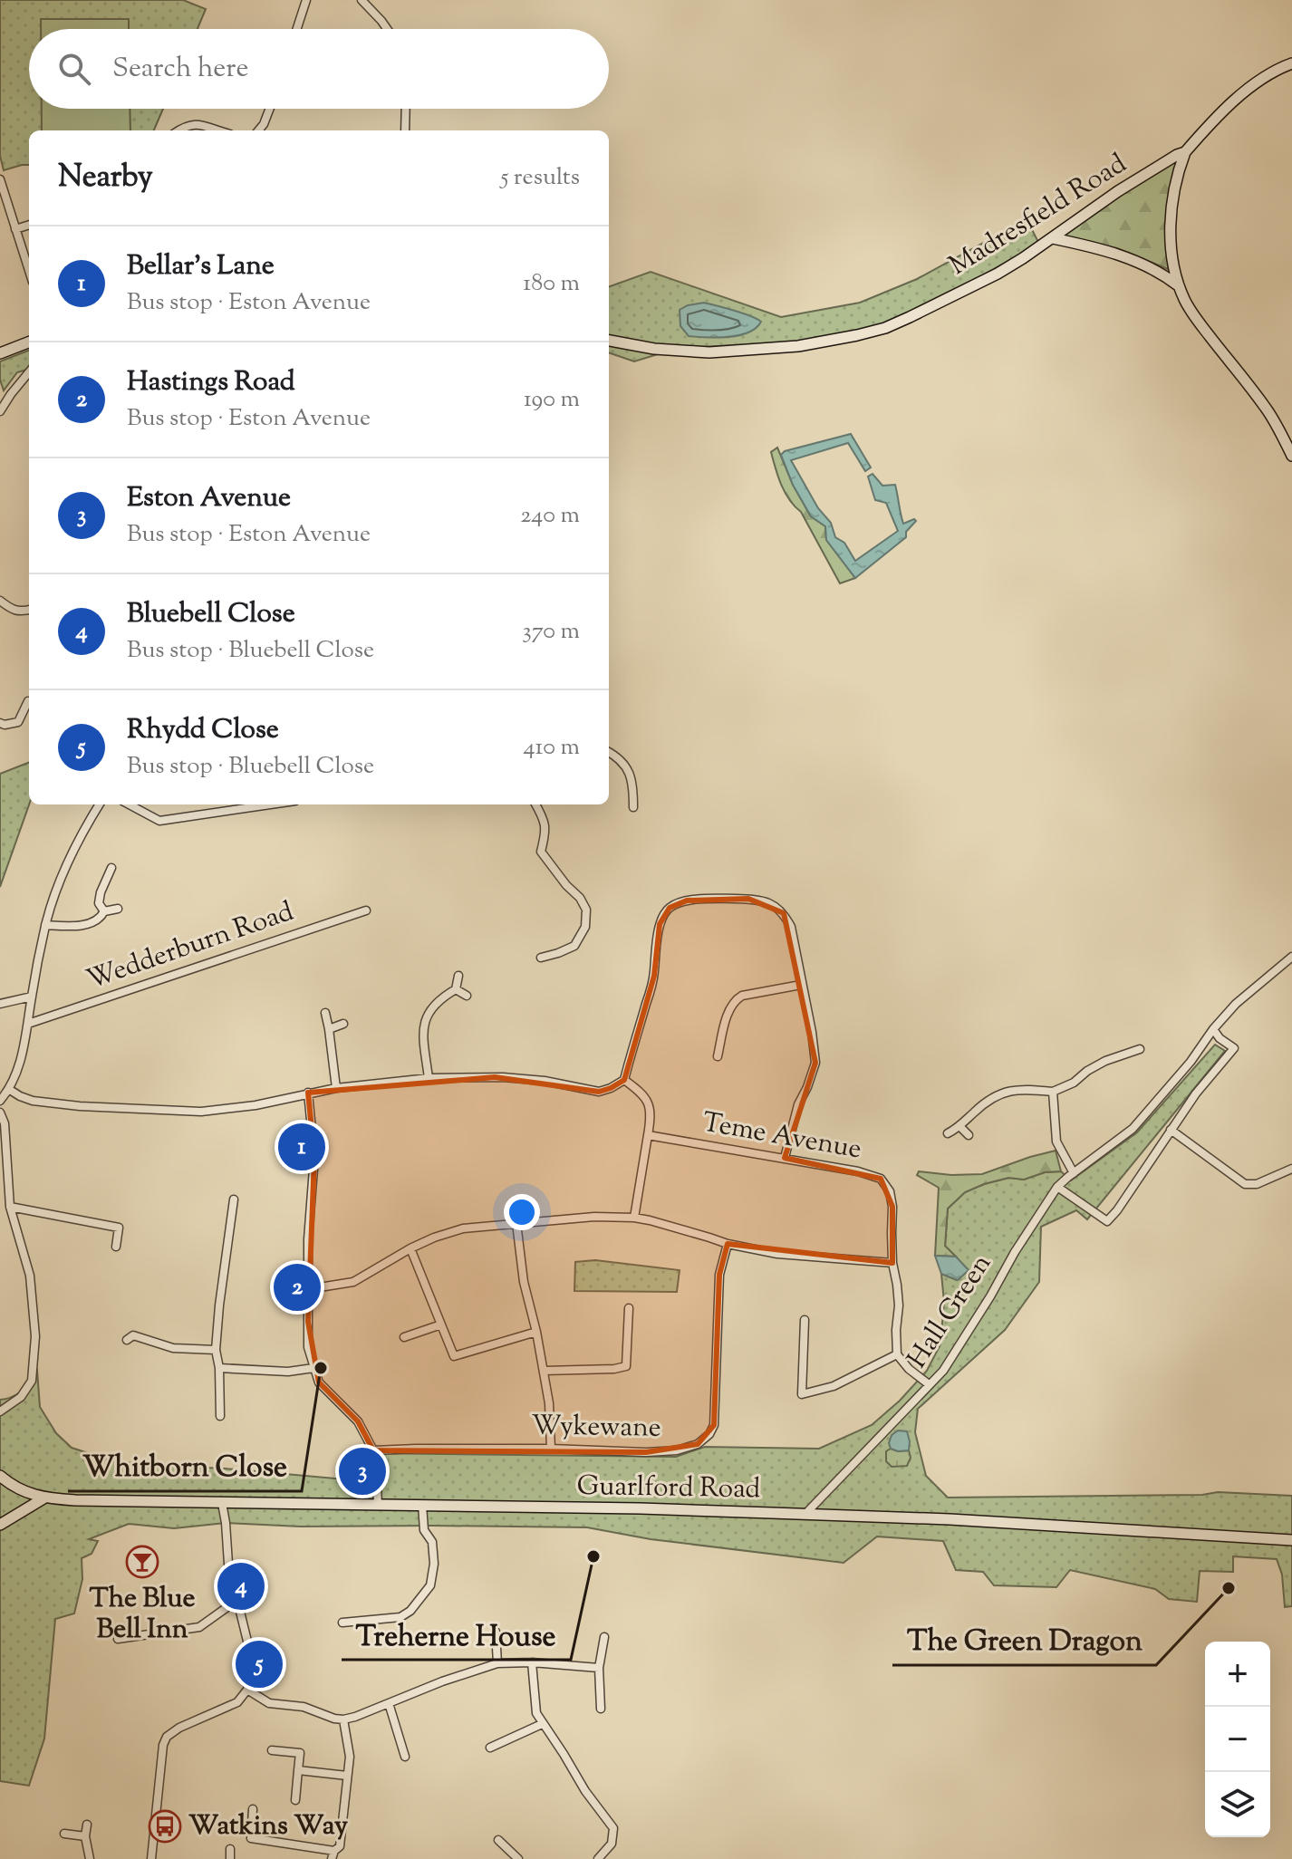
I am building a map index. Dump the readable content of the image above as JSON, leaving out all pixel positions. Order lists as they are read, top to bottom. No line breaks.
{"streets":{"main road":["Madresfield Road","Guarlford Road"],"street":["Wedderburn Road","Teme Avenue","Hall Green","Wykewane"]},"crossings":[["Hall Green","Guarlford Road"]],"places":{"other":["Whitborn Close","Treherne House","The Green Dragon"],"bar":["The Blue Bell Inn"],"bus stop":["Watkins Way"]},"page":{"search":"Search here","heading":["Nearby","5 results"],"list":[{"mark":"1","name":"Bellar's Lane","note":"Bus stop · Eston Avenue","value":"180 m"},{"mark":"2","name":"Hastings Road","note":"Bus stop · Eston Avenue","value":"190 m"},{"mark":"3","name":"Eston Avenue","note":"Bus stop · Eston Avenue","value":"240 m"},{"mark":"4","name":"Bluebell Close","note":"Bus stop · Bluebell Close","value":"370 m"},{"mark":"5","name":"Rhydd Close","note":"Bus stop · Bluebell Close","value":"410 m"}],"pins":["1","2","3","4","5"],"map_buttons":["+","−"]}}
